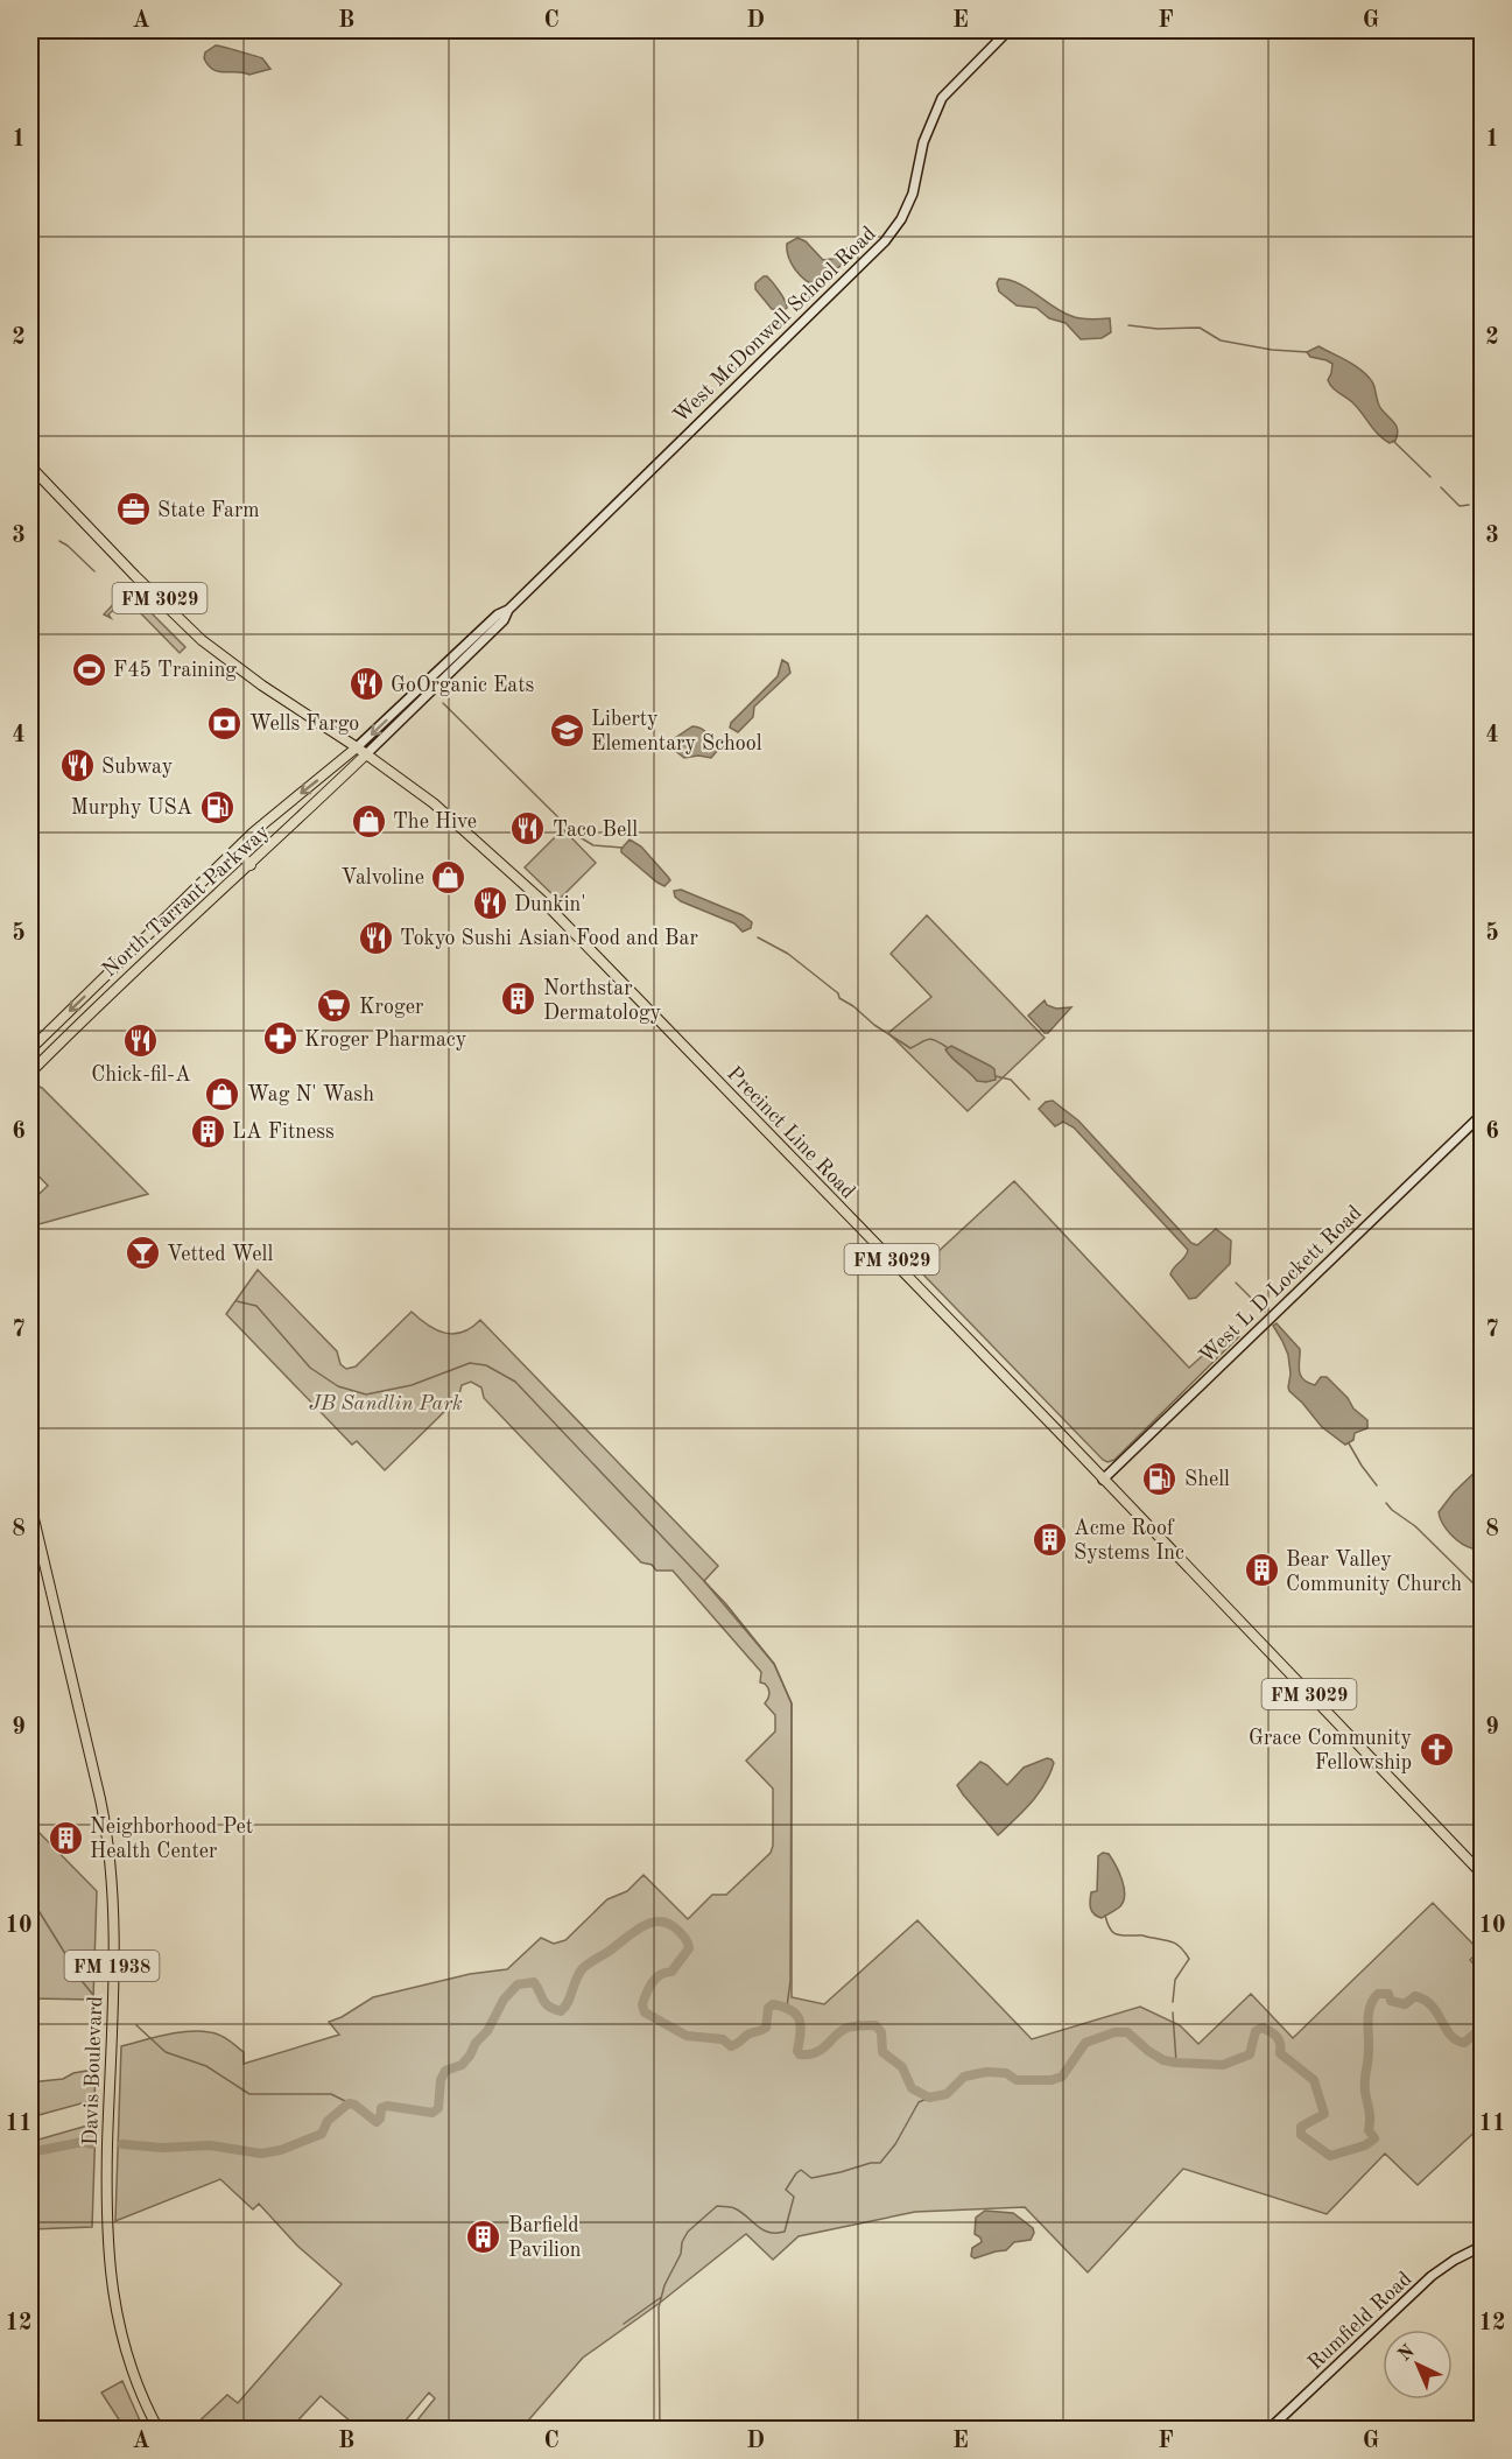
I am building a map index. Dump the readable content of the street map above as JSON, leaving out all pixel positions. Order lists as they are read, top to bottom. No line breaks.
{"streets":{"main road":["West McDonwell School Road","FM 3029","North Tarrant Parkway","Precinct Line Road","West L D Lockett Road","FM 1938","Davis Boulevard","Rumfield Road"]},"crossings":[["West McDonwell School Road","North Tarrant Parkway"],["West McDonwell School Road","Precinct Line Road"],["North Tarrant Parkway","Precinct Line Road"],["Precinct Line Road","West L D Lockett Road"]],"parks":["JB Sandlin Park"],"places":{"office":["State Farm"],"sports":["F45 Training"],"restaurant":["GoOrganic Eats","Subway","Taco Bell","Dunkin'","Tokyo Sushi Asian Food and Bar","Chick-fil-A"],"bank":["Wells Fargo"],"school or university":["Liberty Elementary School"],"fuel station":["Murphy USA","Shell"],"shop":["The Hive","Valvoline","Wag N' Wash"],"building":["Northstar Dermatology","LA Fitness","Acme Roof Systems Inc","Bear Valley Community Church","Neighborhood Pet Health Center","Barfield Pavilion"],"supermarket":["Kroger"],"pharmacy":["Kroger Pharmacy"],"bar":["Vetted Well"],"church":["Grace Community Fellowship"]},"north":"top left","grid":{"columns":["A","B","C","D","E","F","G"],"rows":["1","2","3","4","5","6","7","8","9","10","11","12"]}}
